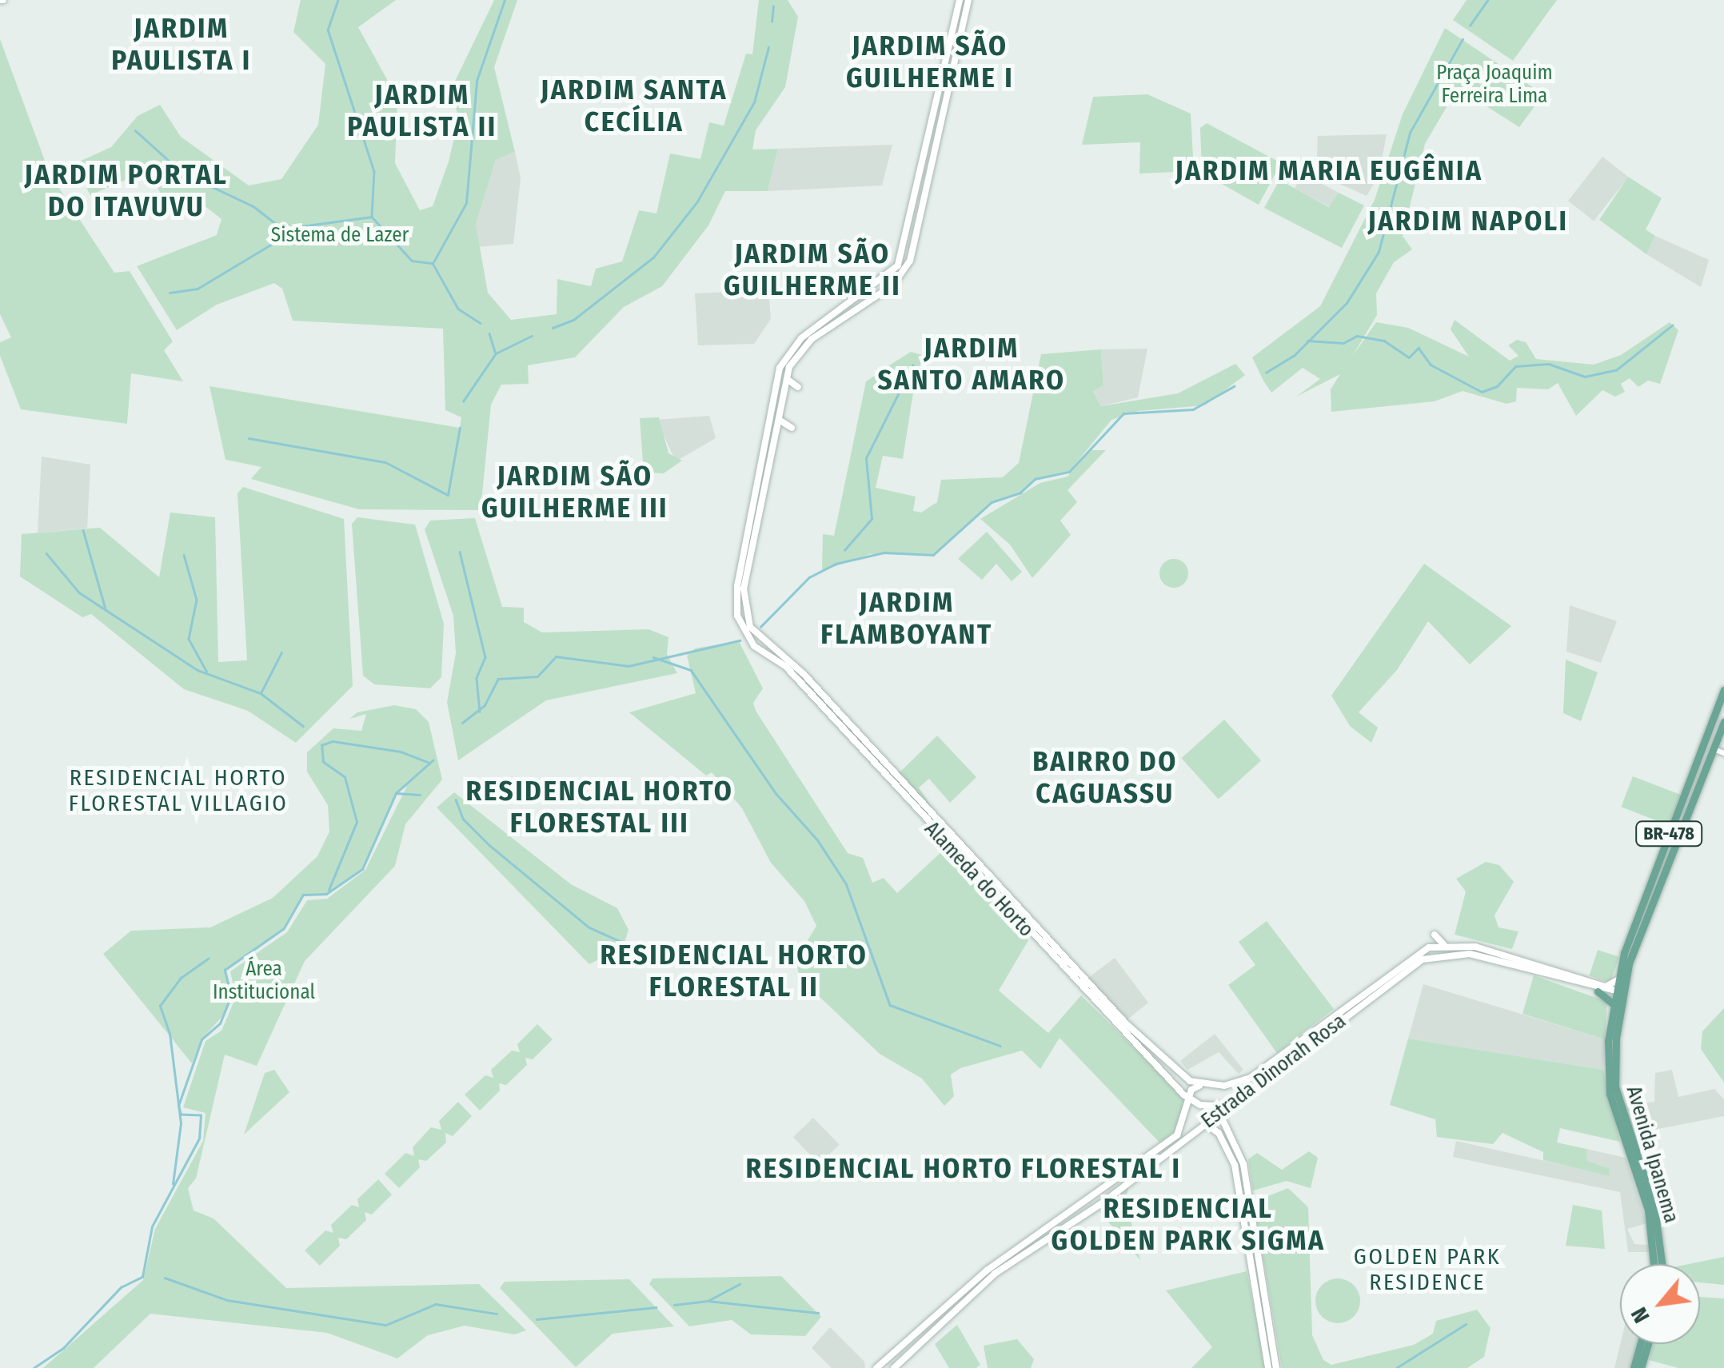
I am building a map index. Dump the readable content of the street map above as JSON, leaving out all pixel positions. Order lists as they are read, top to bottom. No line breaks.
{"streets":{"main road":["BR-478","Alameda do Horto","Estrada Dinorah Rosa","Avenida Ipanema"]},"crossings":[["Alameda do Horto","Estrada Dinorah Rosa"],["Estrada Dinorah Rosa","Avenida Ipanema"]],"districts":["JARDIM PAULISTA I","JARDIM SÃO GUILHERME I","JARDIM SANTA CECÍLIA","JARDIM PAULISTA II","JARDIM MARIA EUGÊNIA","JARDIM PORTAL DO ITAVUVU","JARDIM NAPOLI","JARDIM SÃO GUILHERME II","JARDIM SANTO AMARO","JARDIM SÃO GUILHERME III","JARDIM FLAMBOYANT","BAIRRO DO CAGUASSU","RESIDENCIAL HORTO FLORESTAL VILLAGIO","RESIDENCIAL HORTO FLORESTAL III","RESIDENCIAL HORTO FLORESTAL II","RESIDENCIAL HORTO FLORESTAL I","RESIDENCIAL GOLDEN PARK SIGMA","GOLDEN PARK RESIDENCE"],"parks":["Praça Joaquim Ferreira Lima","Sistema de Lazer","Área Institucional"],"north":"bottom left"}
